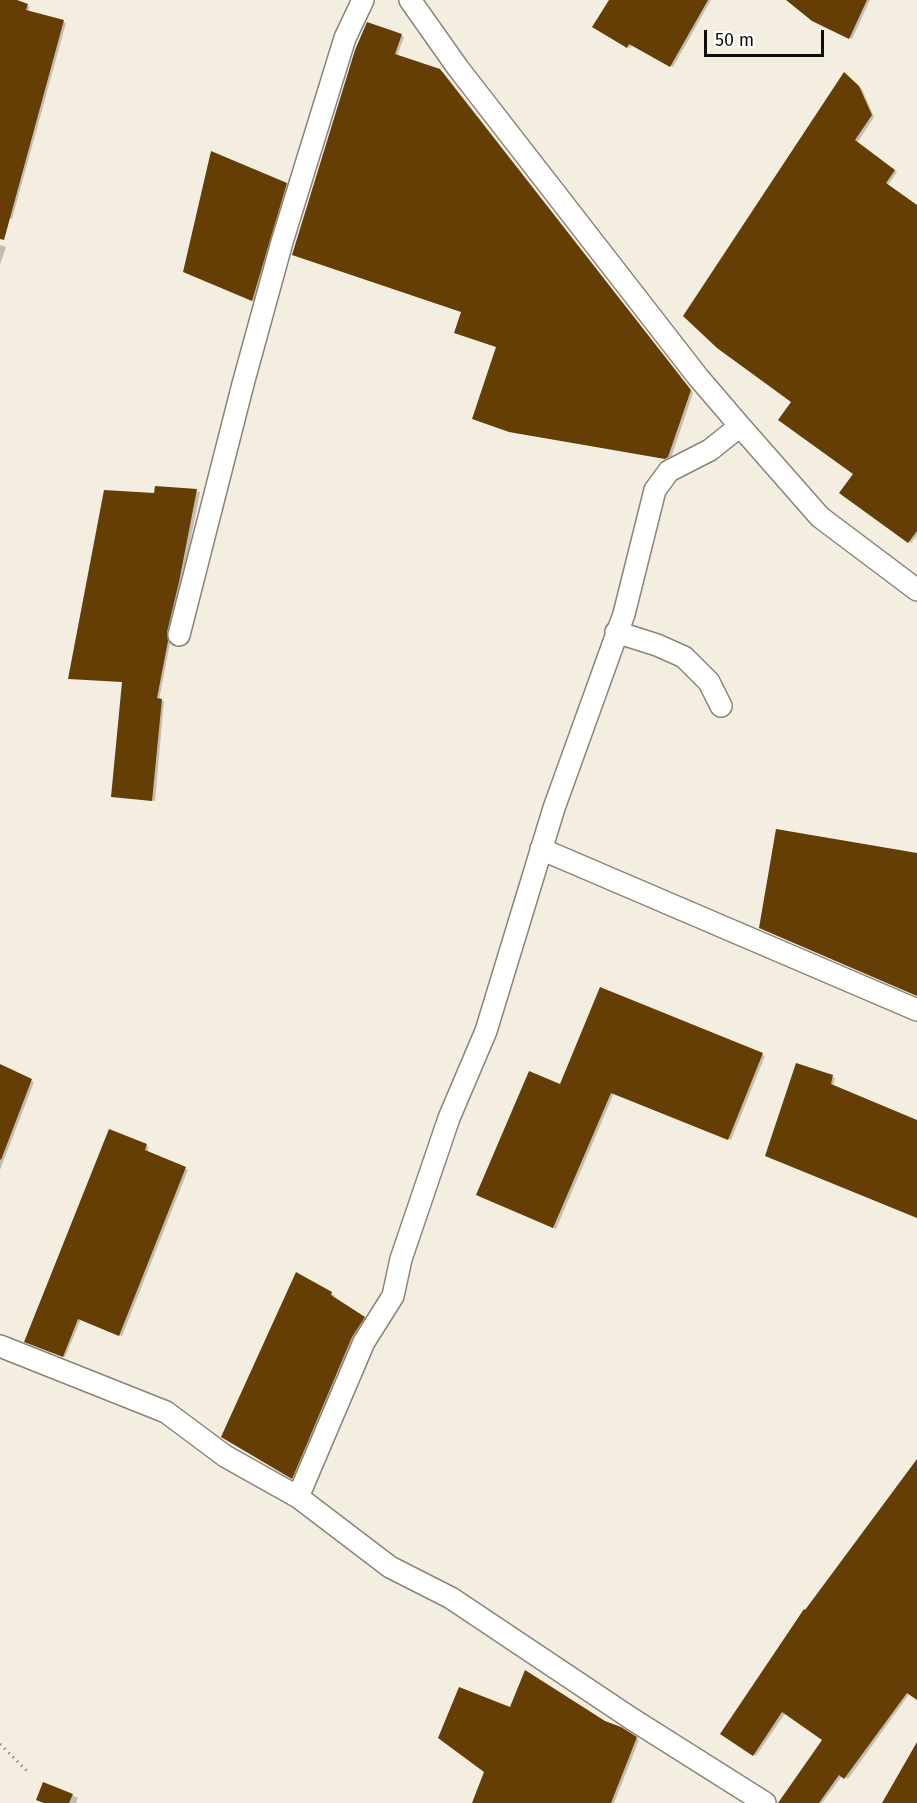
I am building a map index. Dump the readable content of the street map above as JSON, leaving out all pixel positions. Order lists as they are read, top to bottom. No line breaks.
{"scale_bar":"50 m"}
